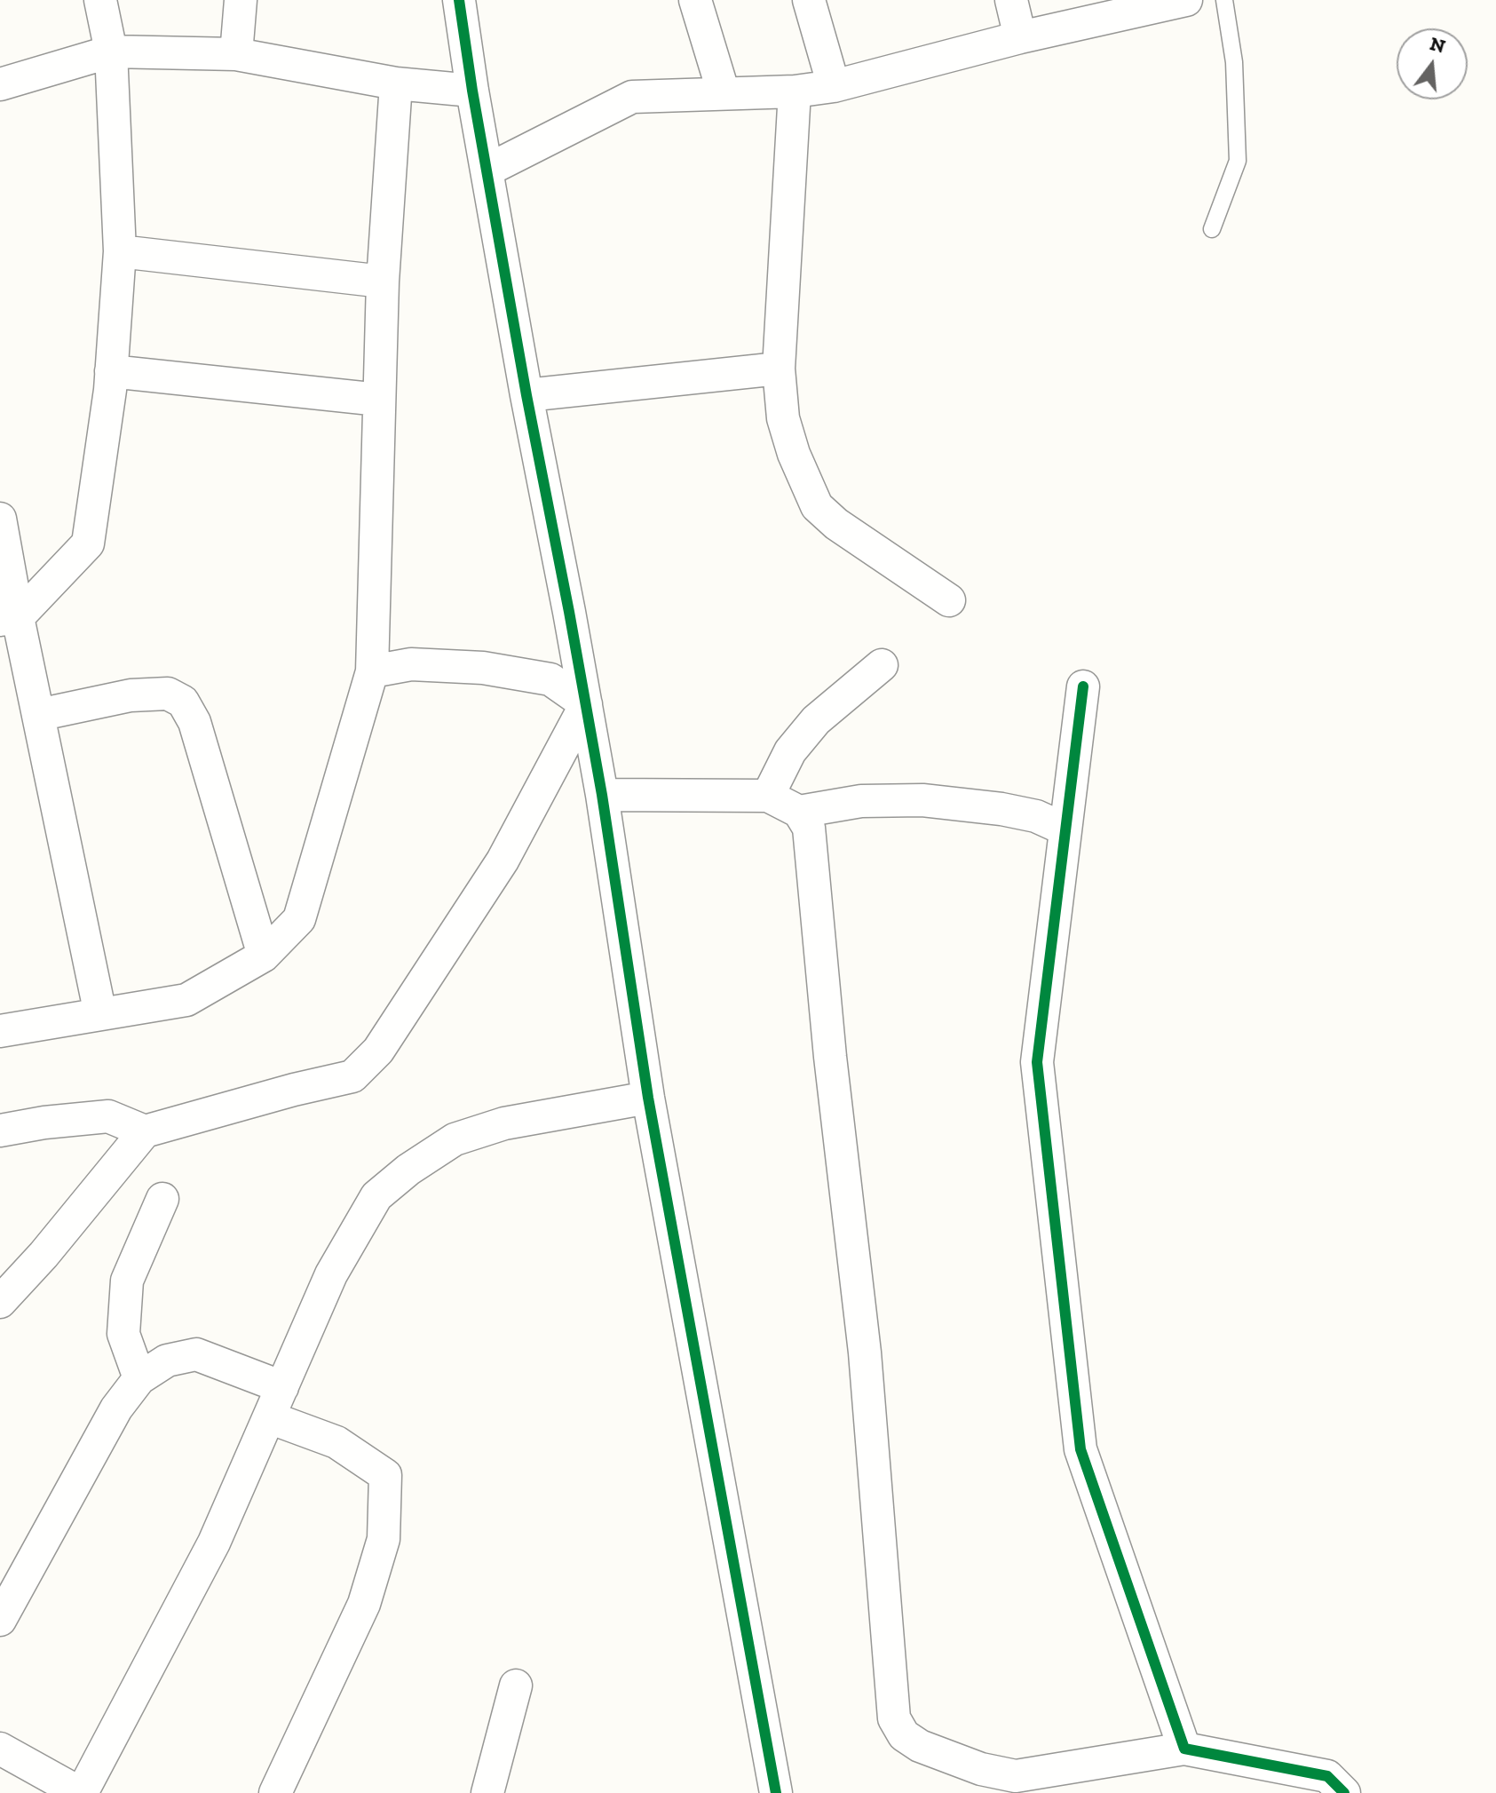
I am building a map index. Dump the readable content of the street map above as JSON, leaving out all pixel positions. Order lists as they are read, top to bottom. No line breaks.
{"north":"top"}
